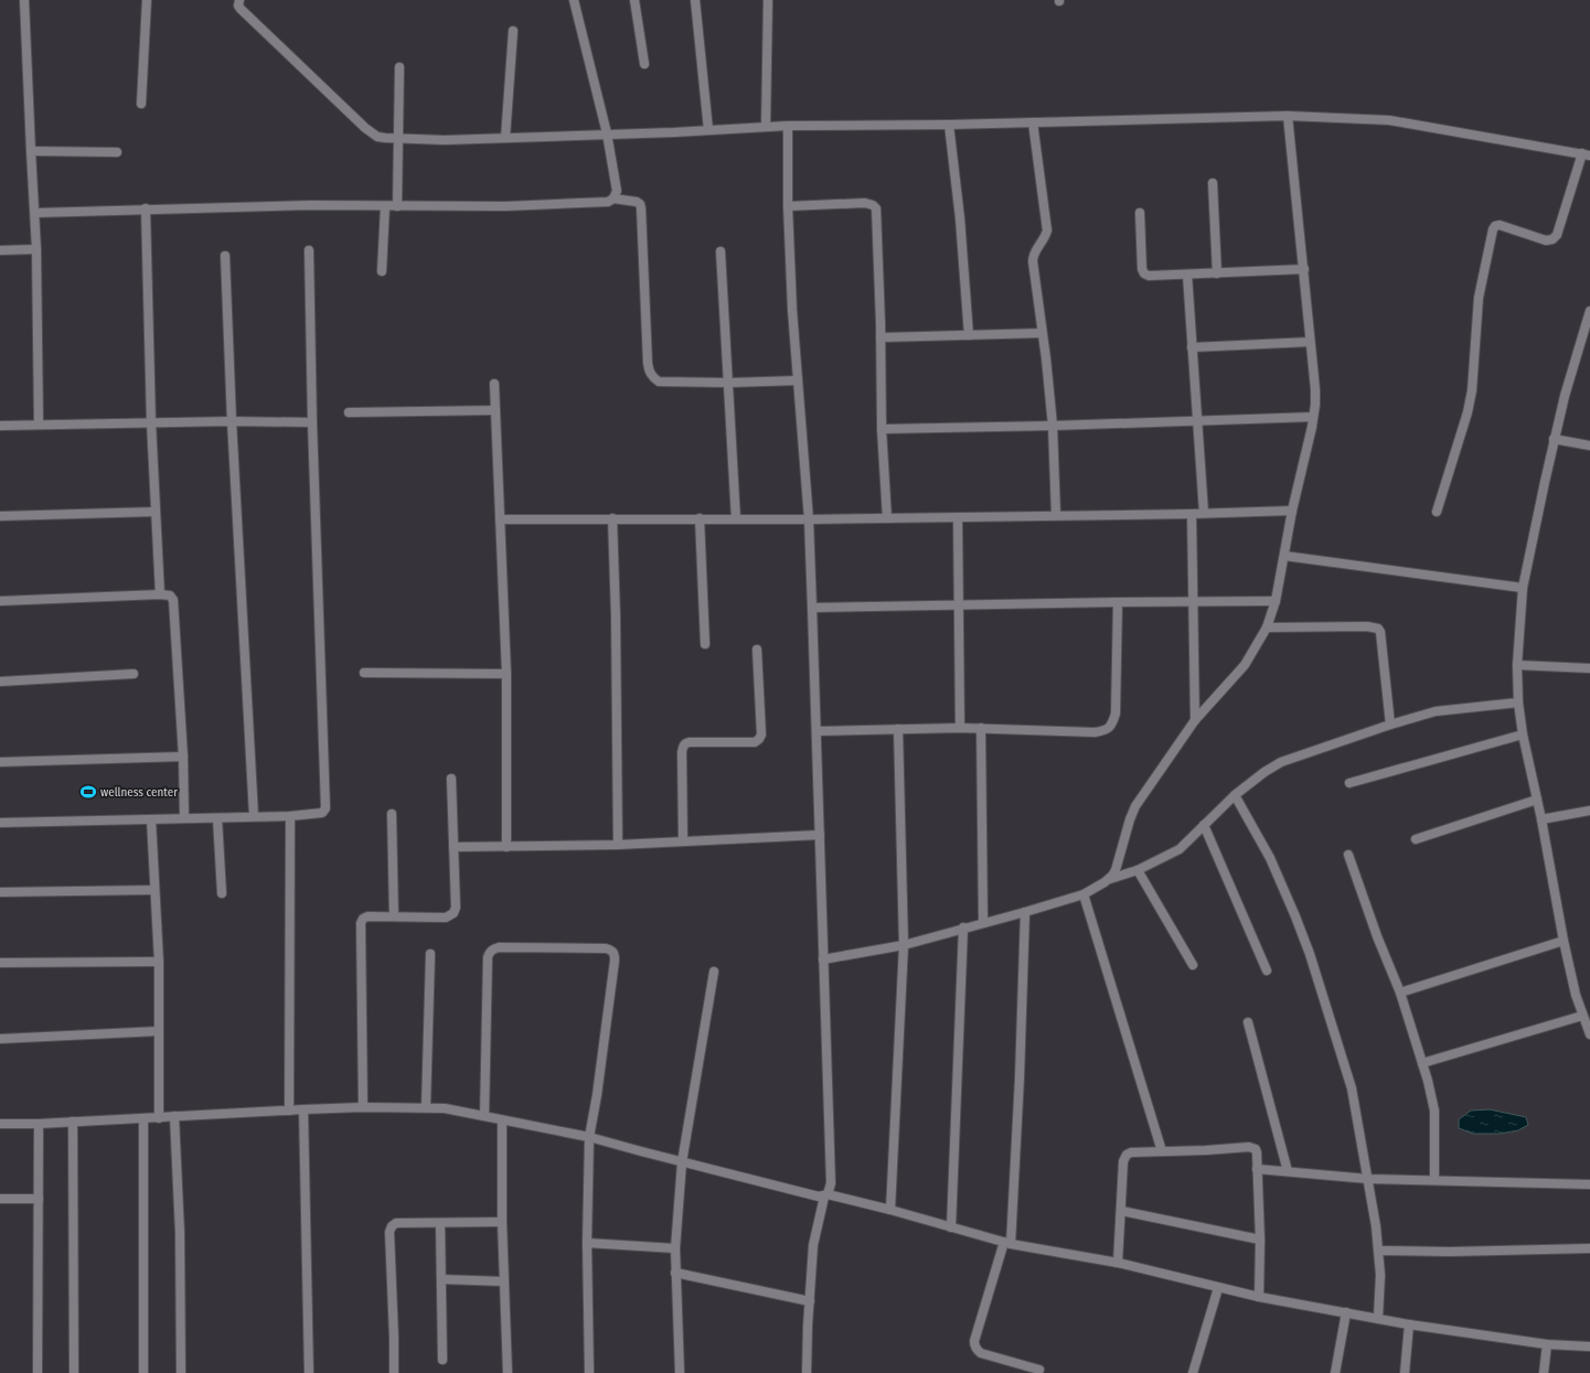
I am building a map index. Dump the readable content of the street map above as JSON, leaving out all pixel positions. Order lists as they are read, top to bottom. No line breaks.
{"places":{"sports":["wellness center"]}}
